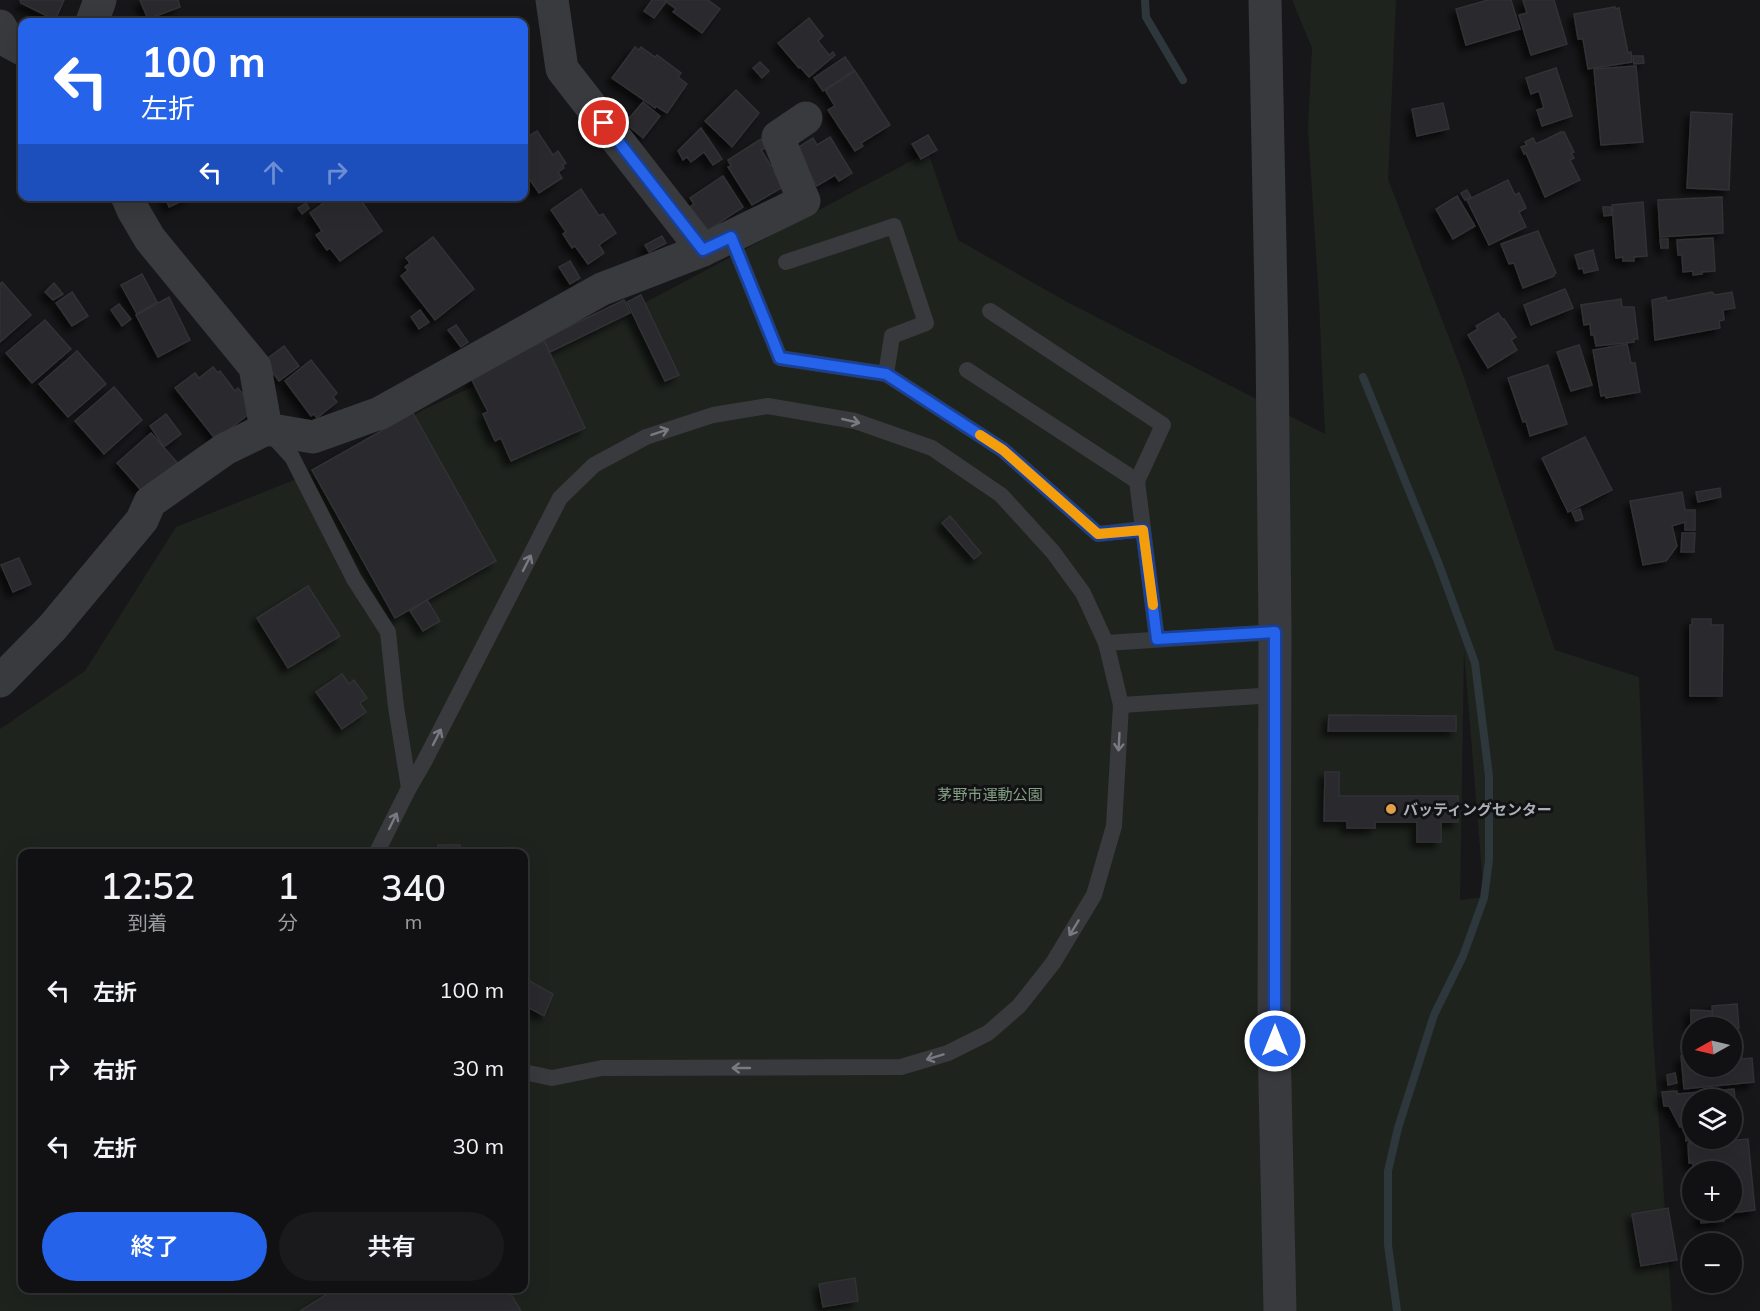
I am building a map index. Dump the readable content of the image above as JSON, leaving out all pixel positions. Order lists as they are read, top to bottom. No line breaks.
{"parks":["茅野市運動公園"],"places":["バッティングセンター"],"north":"left","page":{"turn":["100 m","左折"],"eta":["12:52","到着","1","分","340","m"],"list":[{"name":"左折","value":"100 m"},{"name":"右折","value":"30 m"},{"name":"左折","value":"30 m"}],"map_buttons":["+","−"],"buttons":["終了","共有"]}}
